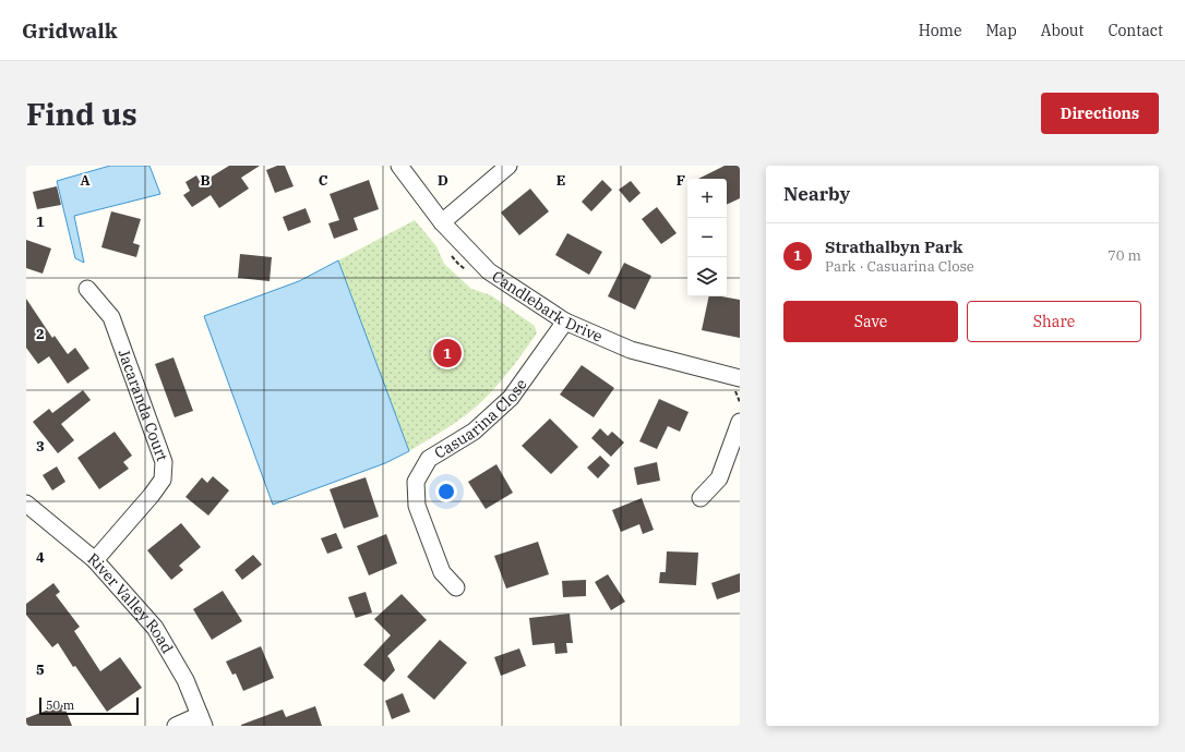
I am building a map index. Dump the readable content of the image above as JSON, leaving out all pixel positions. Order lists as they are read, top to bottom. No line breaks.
{"streets":{"street":["Candlebark Drive","Jacaranda Court","Casuarina Close","River Valley Road"]},"crossings":[["Candlebark Drive","Casuarina Close"],["Jacaranda Court","River Valley Road"]],"scale_bar":"50 m","page":{"header":"Gridwalk","nav":["Home","Map","About","Contact"],"buttons":["Directions",["Save","Share"]],"title":"Find us","heading":"Nearby","map_buttons":["+","−"],"list":[{"mark":"1","name":"Strathalbyn Park","note":"Park · Casuarina Close","value":"70 m"}],"pins":"1","scale":"50 m"},"grid":{"columns":["A","B","C","D","E","F"],"rows":["1","2","3","4","5"]}}
